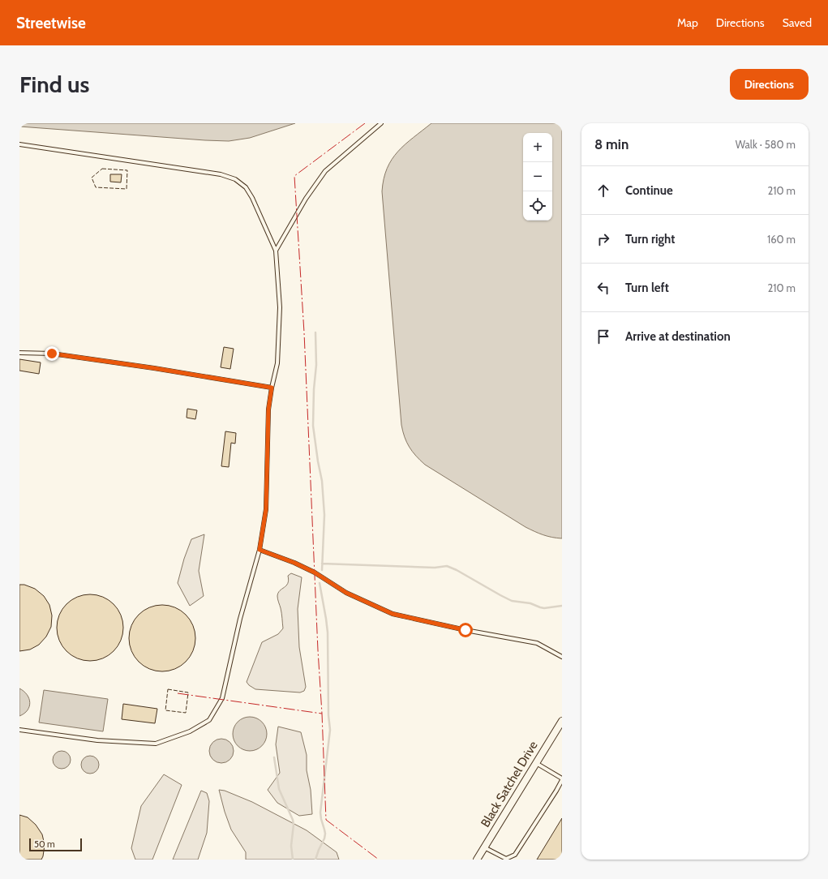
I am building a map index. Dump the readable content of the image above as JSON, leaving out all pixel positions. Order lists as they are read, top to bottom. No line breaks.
{"streets":{"street":["Black Satchel Drive"]},"scale_bar":"50 m","page":{"header":"Streetwise","nav":["Map","Directions","Saved"],"buttons":"Directions","title":"Find us","heading":["8 min","Walk · 580 m"],"map_buttons":["+","−"],"list":[["Continue","210 m"],["Turn right","160 m"],["Turn left","210 m"],"Arrive at destination"],"scale":"50 m"}}
